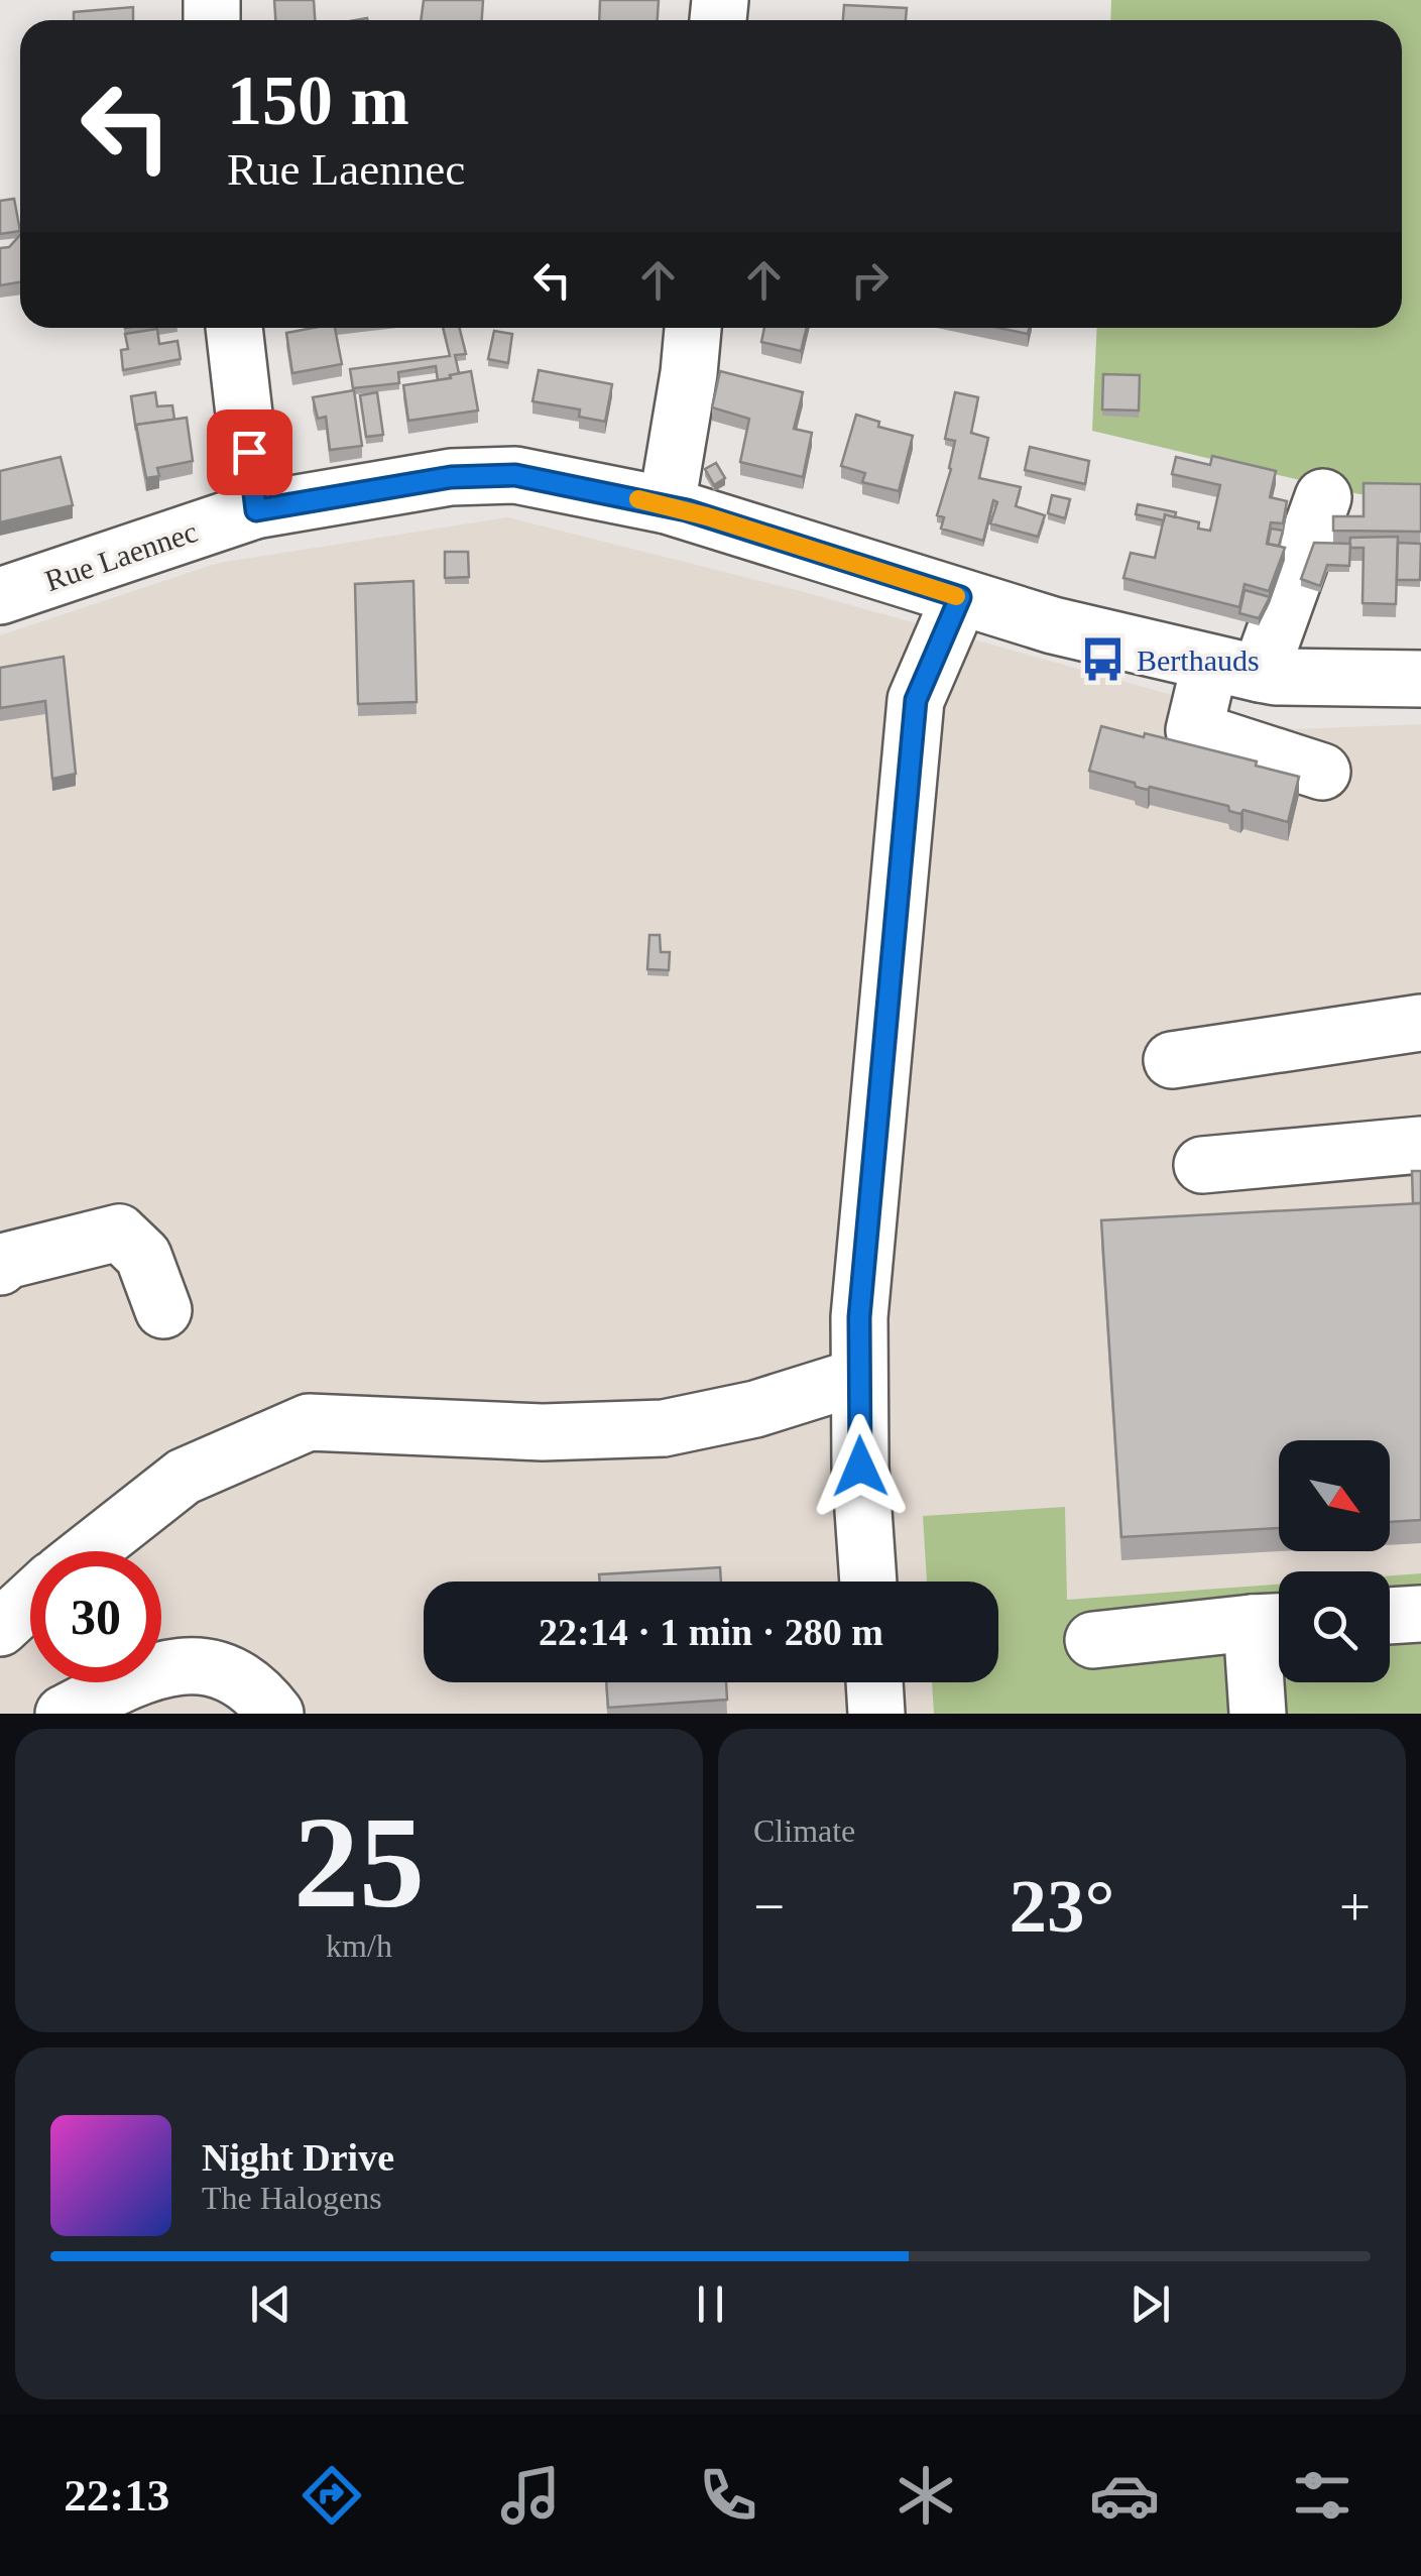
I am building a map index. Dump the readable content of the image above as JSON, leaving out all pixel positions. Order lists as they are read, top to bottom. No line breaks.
{"streets":{"street":["Rue Laennec"]},"places":{"bus stop":["Berthauds"]},"north":"bottom right","page":{"turn":["150 m","Rue Laennec"],"limit":"30","trip":"22:14 · 1 min · 280 m","tile":[["25","km/h"],"Climate"],"heat":["−","23°","+"],"song":["Night Drive","The Halogens"],"tabs":"22:13"}}
